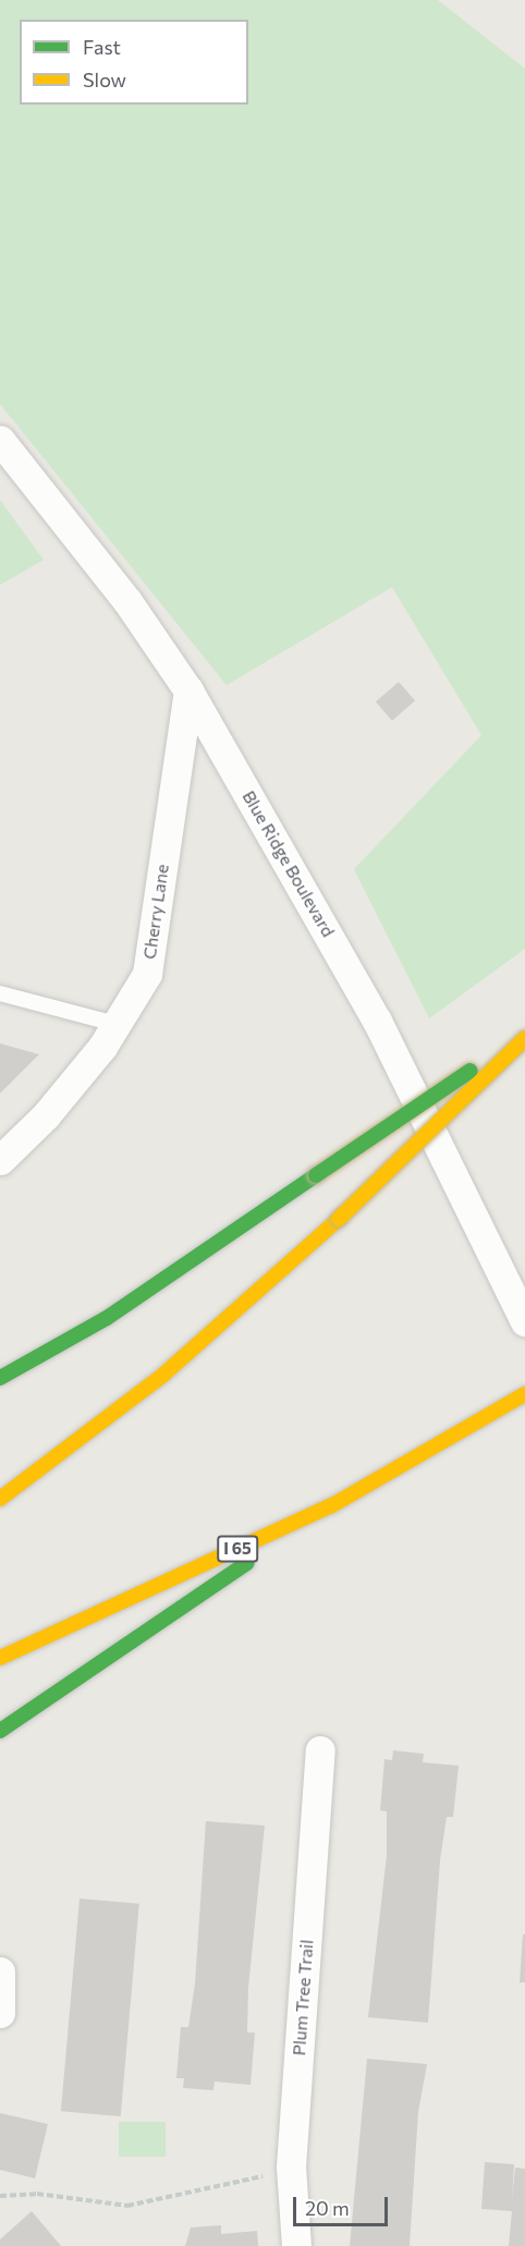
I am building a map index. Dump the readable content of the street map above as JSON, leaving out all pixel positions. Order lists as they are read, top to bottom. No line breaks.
{"streets":{"highway":["I 65"],"street":["Blue Ridge Boulevard","Cherry Lane","Plum Tree Trail"]},"crossings":[["Blue Ridge Boulevard","Cherry Lane"]],"legend":["Fast","Slow"],"scale_bar":"20 m"}
